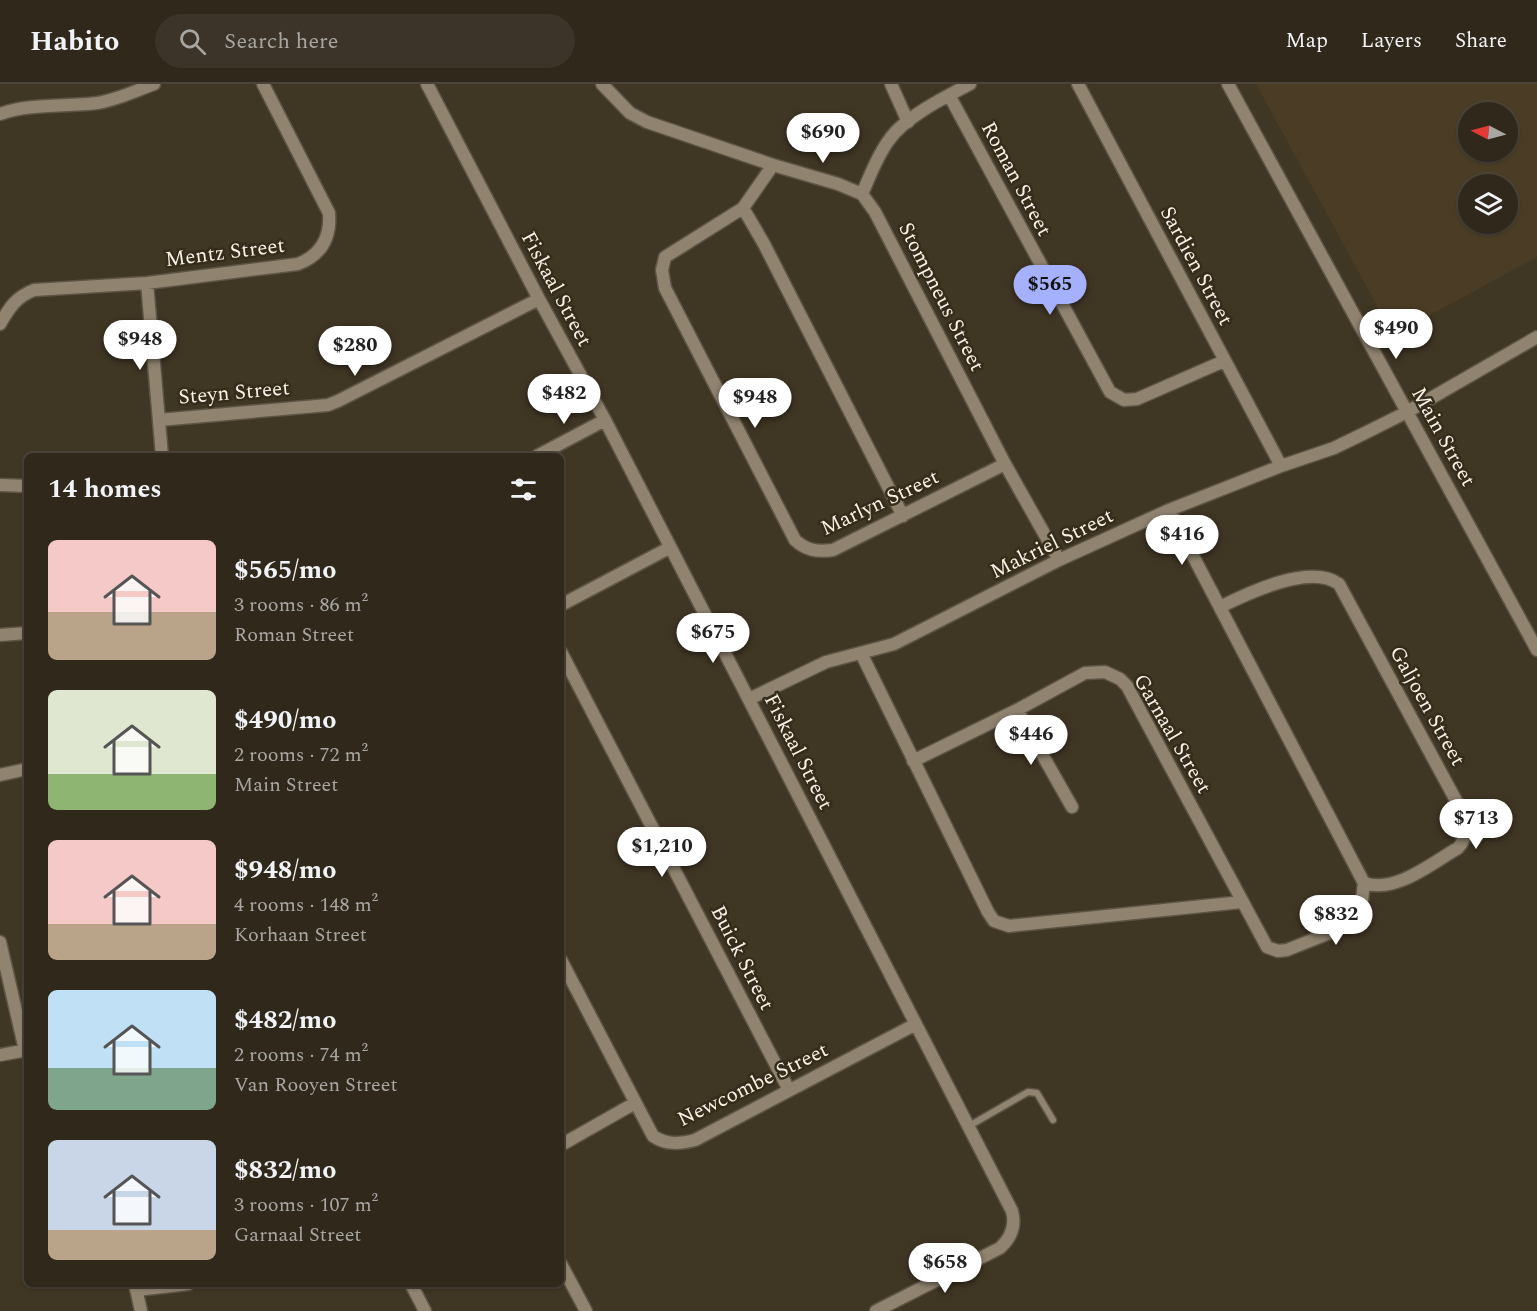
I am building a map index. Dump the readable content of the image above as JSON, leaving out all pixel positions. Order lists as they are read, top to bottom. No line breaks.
{"streets":{"street":["Roman Street","Mentz Street","Sardien Street","Fiskaal Street","Stompneus Street","Steyn Street","Main Street","Marlyn Street","Makriel Street","Galjoen Street","Garnaal Street","Buick Street","Newcombe Street"]},"crossings":[["Roman Street","Sardien Street"],["Sardien Street","Makriel Street"],["Fiskaal Street","Steyn Street"],["Fiskaal Street","Makriel Street"],["Fiskaal Street","Newcombe Street"],["Stompneus Street","Marlyn Street"],["Stompneus Street","Makriel Street"],["Main Street","Makriel Street"],["Galjoen Street","Garnaal Street"],["Buick Street","Newcombe Street"]],"north":"left","page":{"header":"Habito","search":"Search here","nav":["Map","Layers","Share"],"price":["$690","$565","$490","$948","$280","$482","$948","$416","$675","$446","$713","$1,210","$832","$658"],"heading":"14 homes","list":[{"name":"$565/mo","note":"3 rooms · 86 m² · Roman Street"},{"name":"$490/mo","note":"2 rooms · 72 m² · Main Street"},{"name":"$948/mo","note":"4 rooms · 148 m² · Korhaan Street"},{"name":"$482/mo","note":"2 rooms · 74 m² · Van Rooyen Street"},{"name":"$832/mo","note":"3 rooms · 107 m² · Garnaal Street"}]}}
